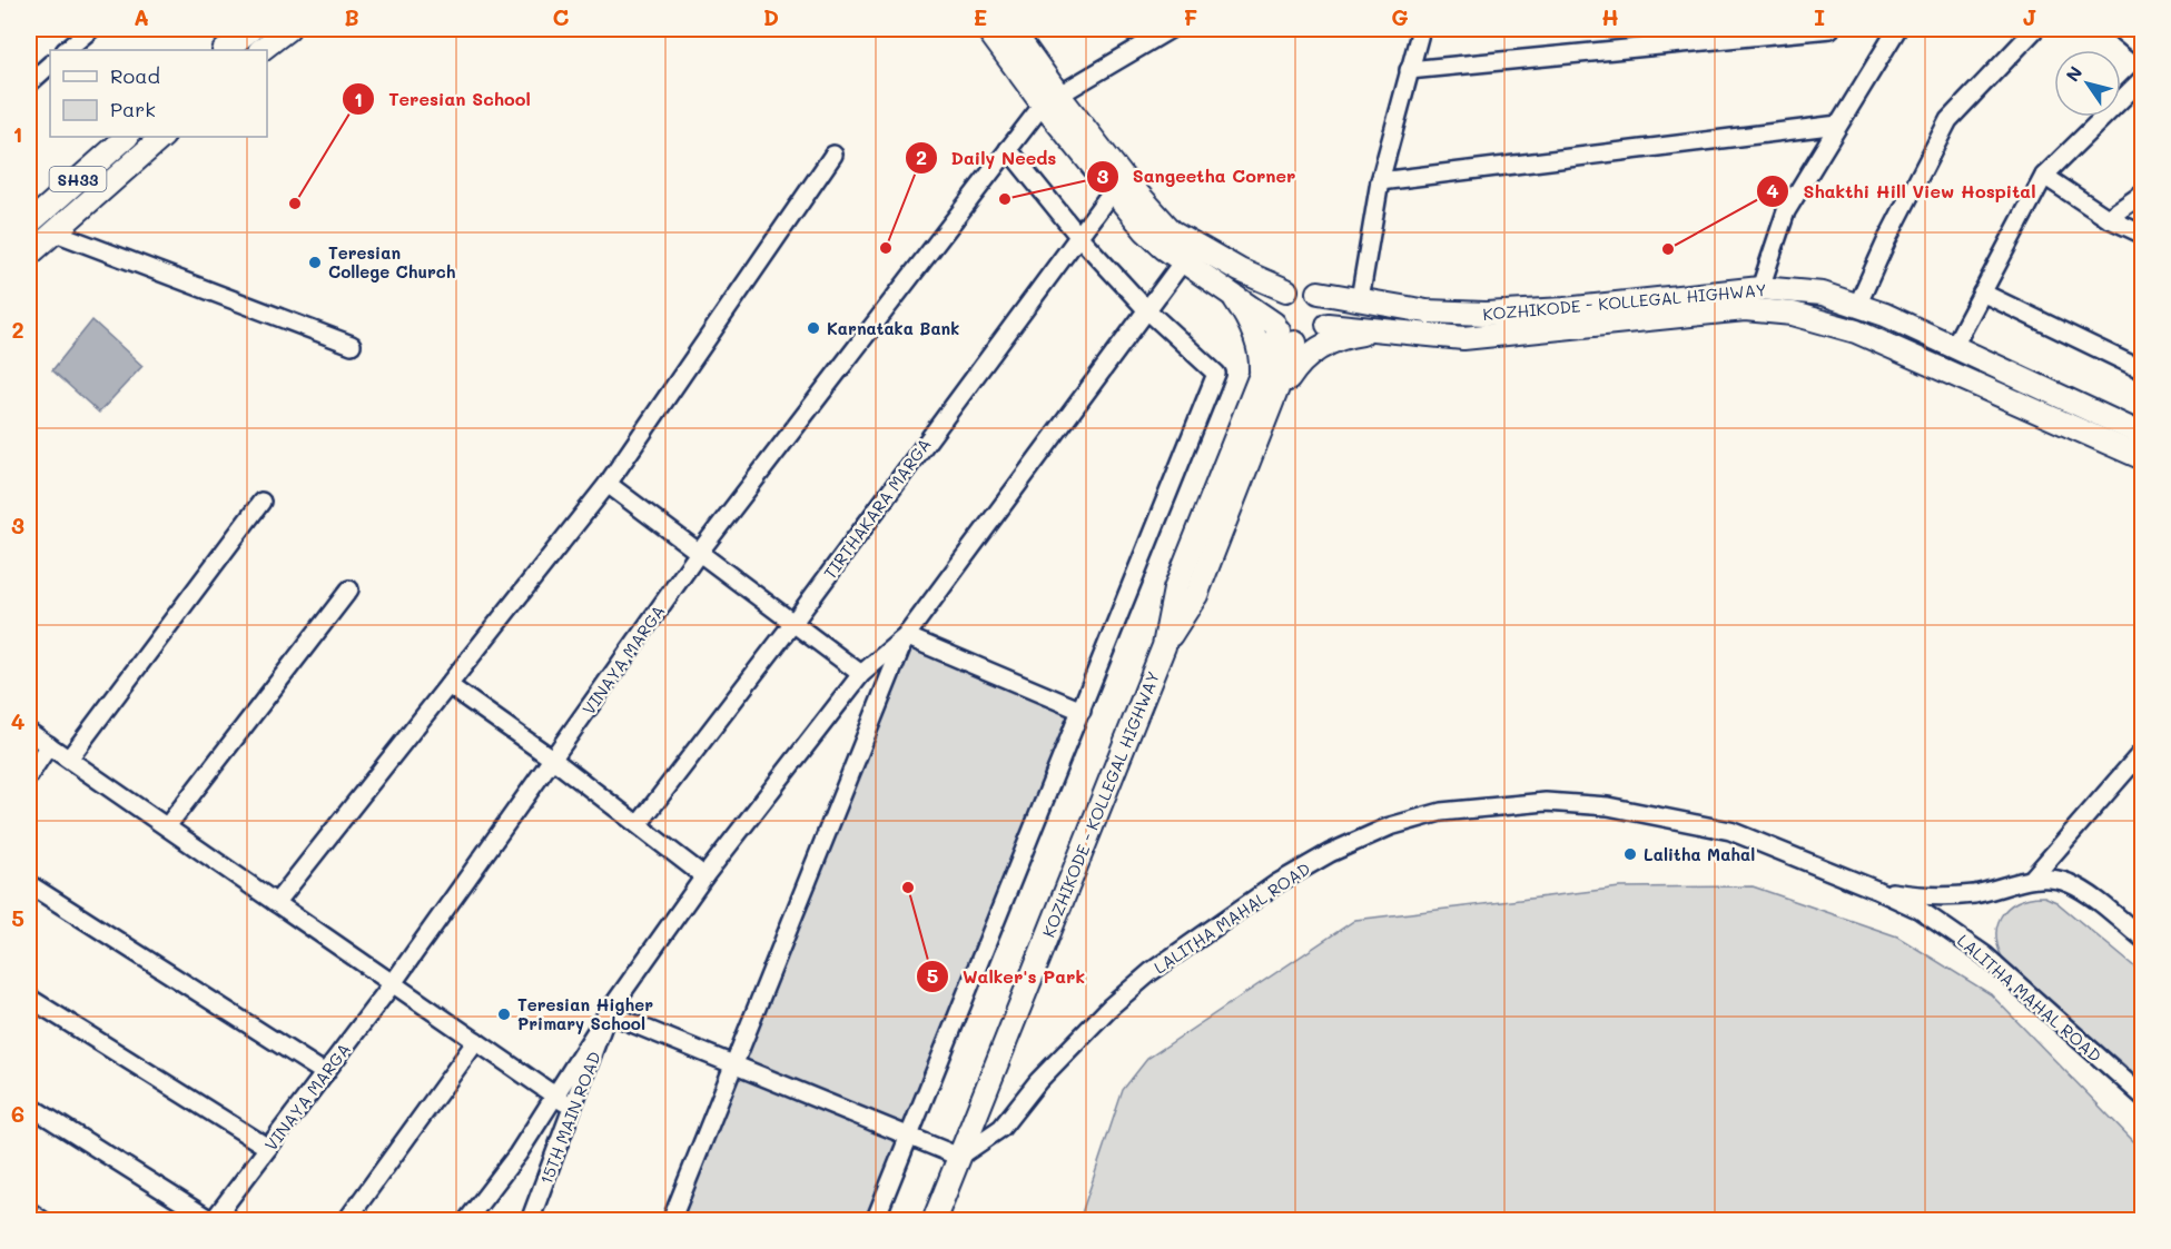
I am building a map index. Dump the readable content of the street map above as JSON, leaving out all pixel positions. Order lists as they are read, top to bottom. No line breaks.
{"streets":{"main road":["SH33","KOZHIKODE - KOLLEGAL HIGHWAY"],"street":["TIRTHAKARA MARGA","VINAYA MARGA","LALITHA MAHAL ROAD","15TH MAIN ROAD"]},"crossings":[["KOZHIKODE - KOLLEGAL HIGHWAY","LALITHA MAHAL ROAD"]],"places":["Sangeetha Corner","Teresian School","Daily Needs","Shakthi Hill View Hospital","Teresian College Church","Karnataka Bank","Lalitha Mahal","Walker's Park","Teresian Higher Primary School"],"legend":["Road","Park"],"north":"top left","grid":{"columns":["A","B","C","D","E","F","G","H","I","J"],"rows":["1","2","3","4","5","6"]}}
